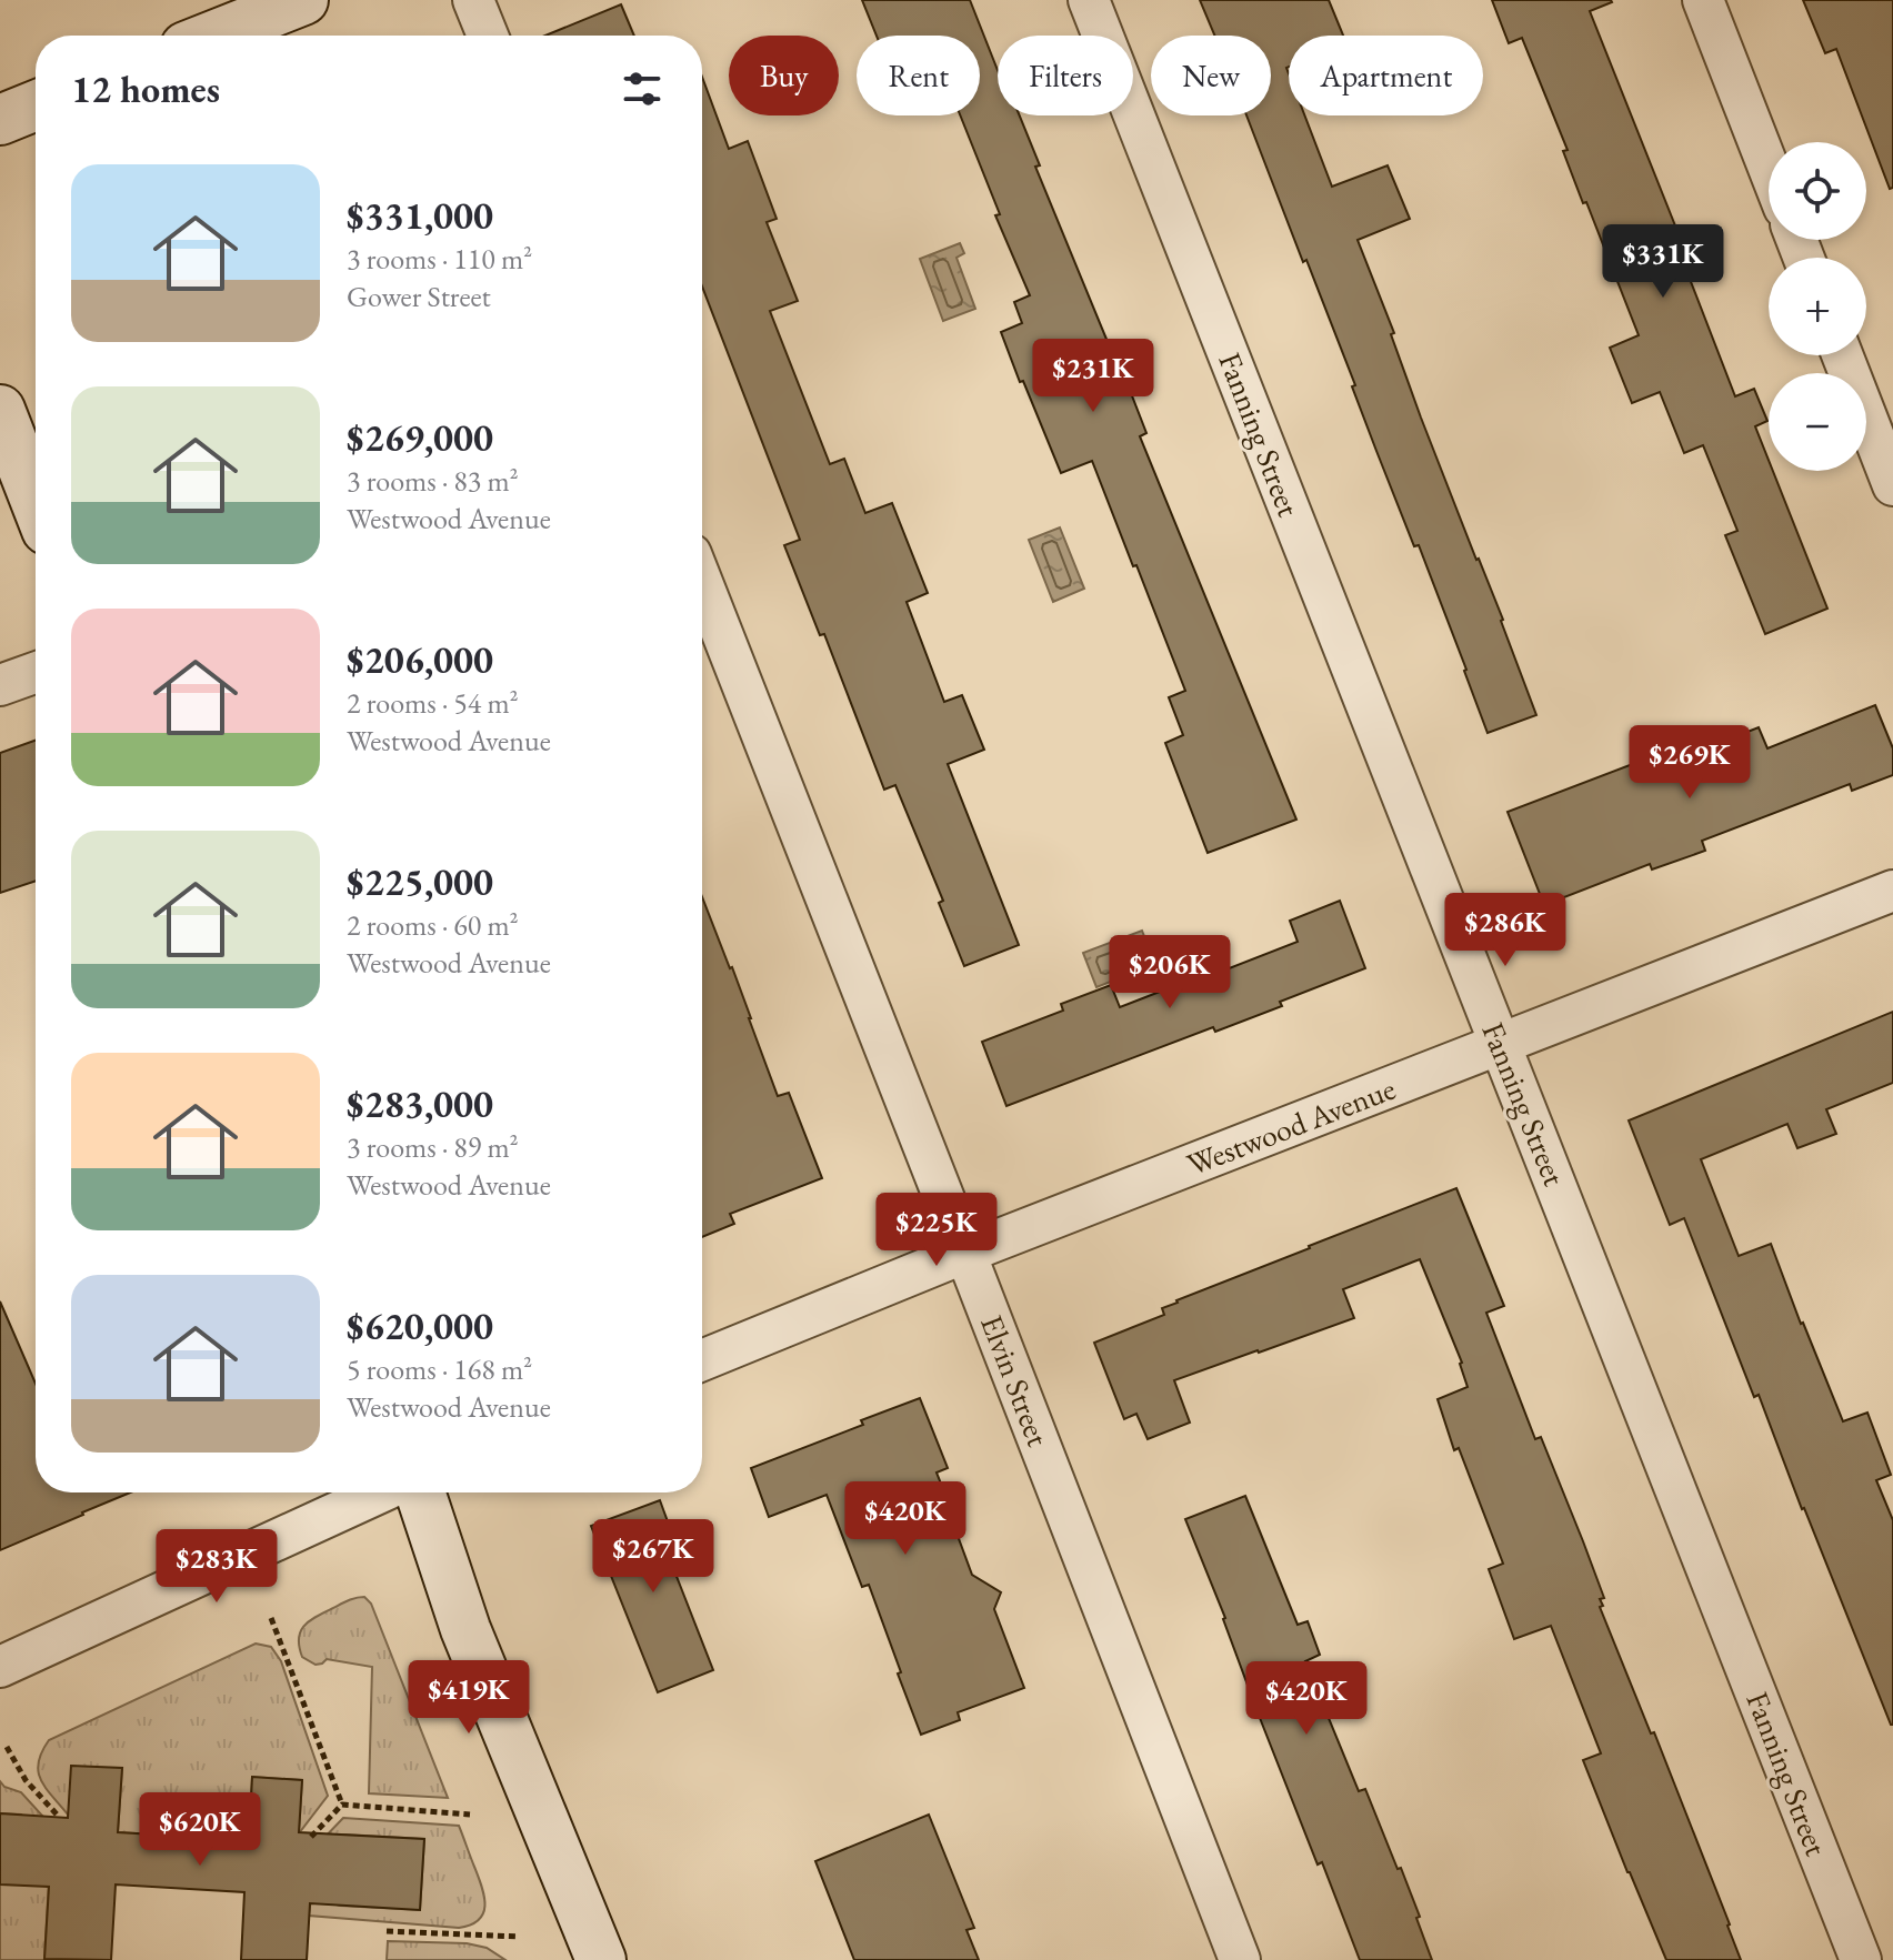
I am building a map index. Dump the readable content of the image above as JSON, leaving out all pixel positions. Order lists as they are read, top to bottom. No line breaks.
{"streets":{"street":["Fanning Street","Westwood Avenue","Elvin Street"]},"crossings":[["Fanning Street","Westwood Avenue"],["Westwood Avenue","Elvin Street"]],"page":{"chip":["Buy","Rent","Filters","New","Apartment"],"heading":"12 homes","map_buttons":["+","−"],"list":[{"name":"$331,000","note":"3 rooms · 110 m² · Gower Street"},{"name":"$269,000","note":"3 rooms · 83 m² · Westwood Avenue"},{"name":"$206,000","note":"2 rooms · 54 m² · Westwood Avenue"},{"name":"$225,000","note":"2 rooms · 60 m² · Westwood Avenue"},{"name":"$283,000","note":"3 rooms · 89 m² · Westwood Avenue"},{"name":"$620,000","note":"5 rooms · 168 m² · Westwood Avenue"}],"price":["$331K","$231K","$269K","$286K","$206K","$225K","$420K","$267K","$283K","$419K","$420K","$620K"]}}
